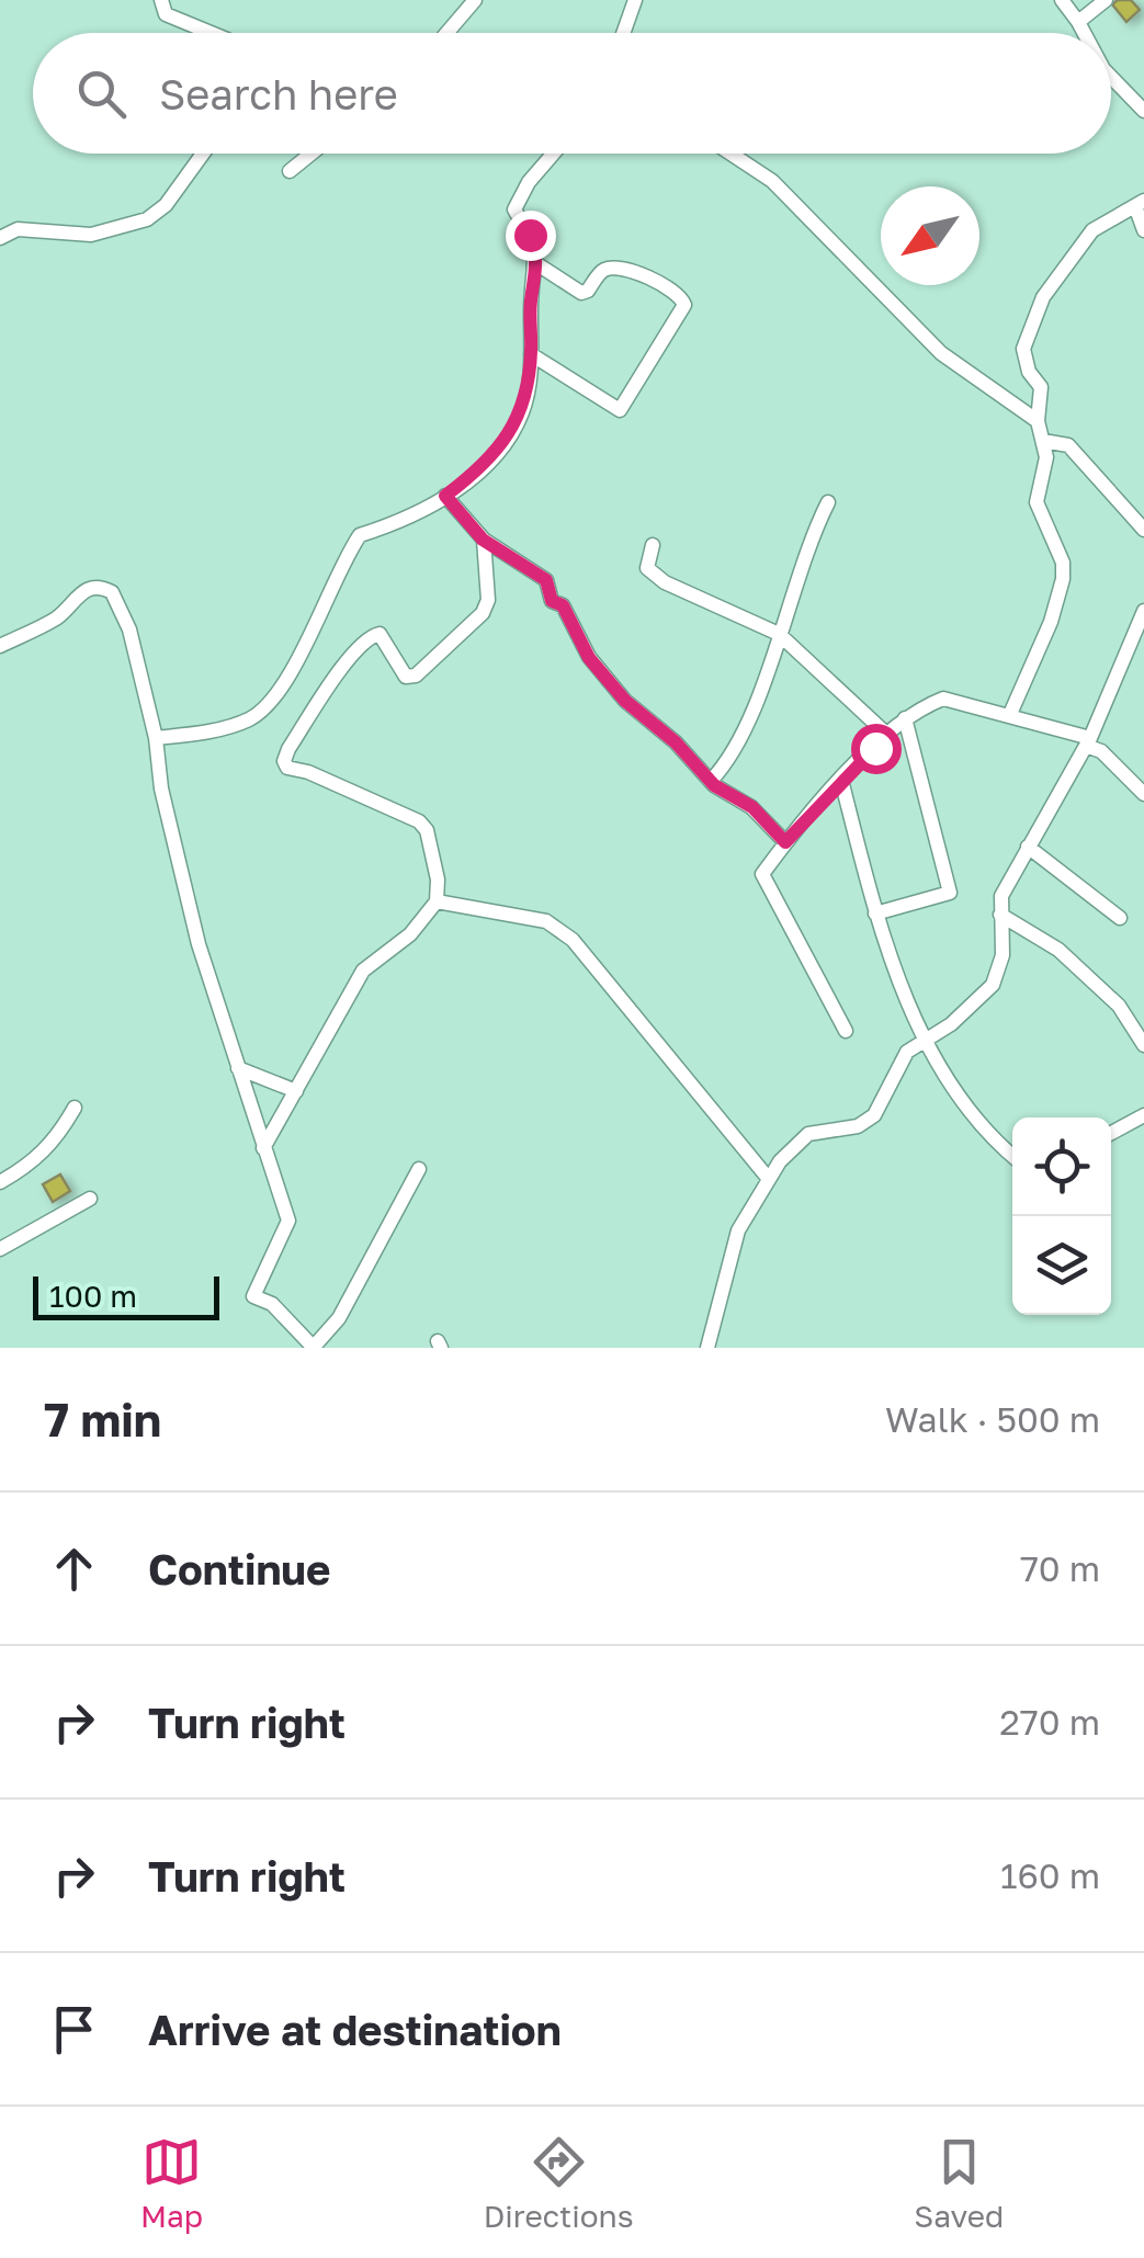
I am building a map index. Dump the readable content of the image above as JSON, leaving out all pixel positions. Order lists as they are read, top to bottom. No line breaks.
{"scale_bar":"100 m","north":"bottom left","page":{"search":"Search here","scale":"100 m","heading":["7 min","Walk · 500 m"],"list":[["Continue","70 m"],["Turn right","270 m"],["Turn right","160 m"],"Arrive at destination"],"nav":["Map","Directions","Saved"]}}
